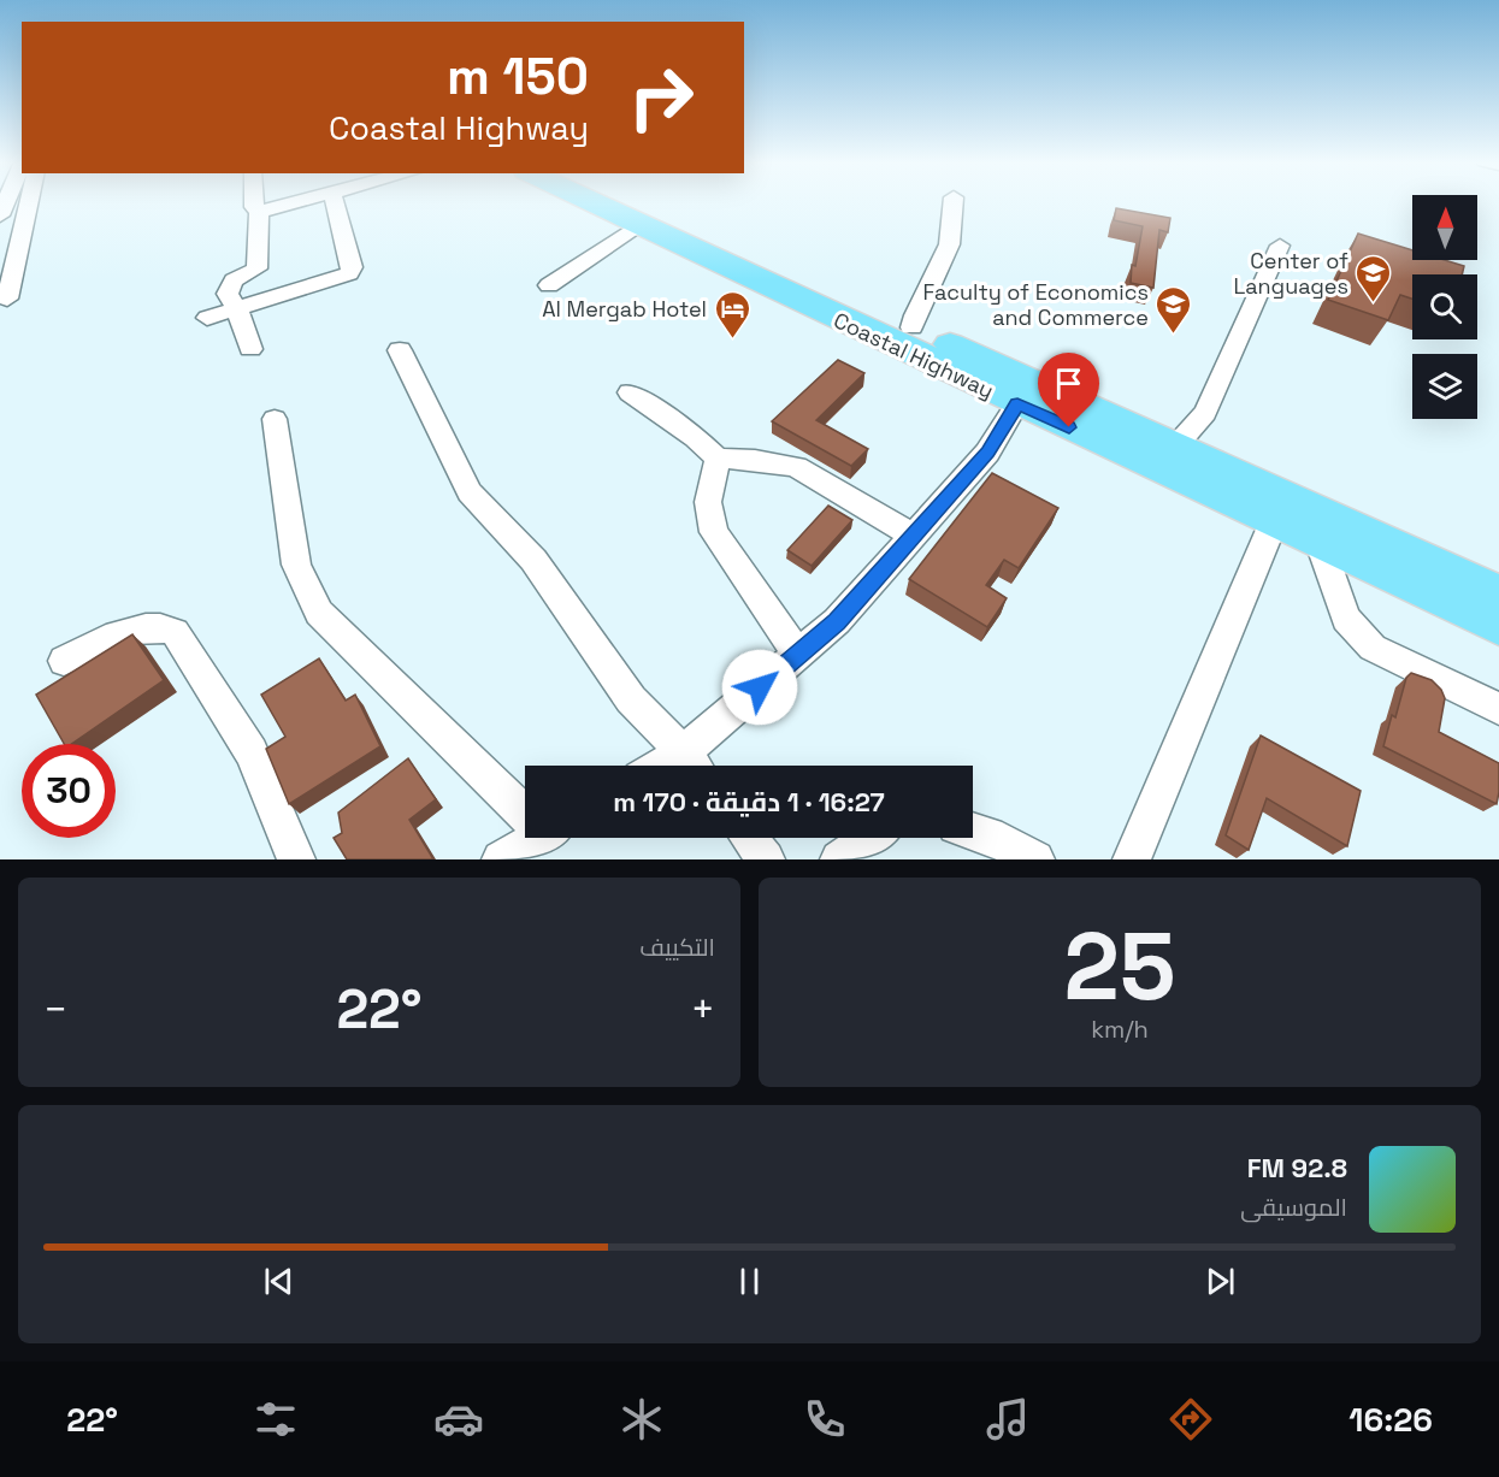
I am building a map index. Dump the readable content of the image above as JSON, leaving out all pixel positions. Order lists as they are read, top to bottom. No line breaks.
{"streets":{"highway":["Coastal Highway"]},"places":{"school or university":["Center of Languages","Faculty of Economics and Commerce"],"hotel":["Al Mergab Hotel"]},"north":"top","page":{"turn":["150 m","Coastal Highway"],"limit":"30","trip":"16:27 · 1 دقيقة · 170 m","tile":[["25","km/h"],"التكييف"],"heat":["−","22°","+"],"song":["92.8 FM","الموسيقى"],"tabs":["16:26","22°"]}}
